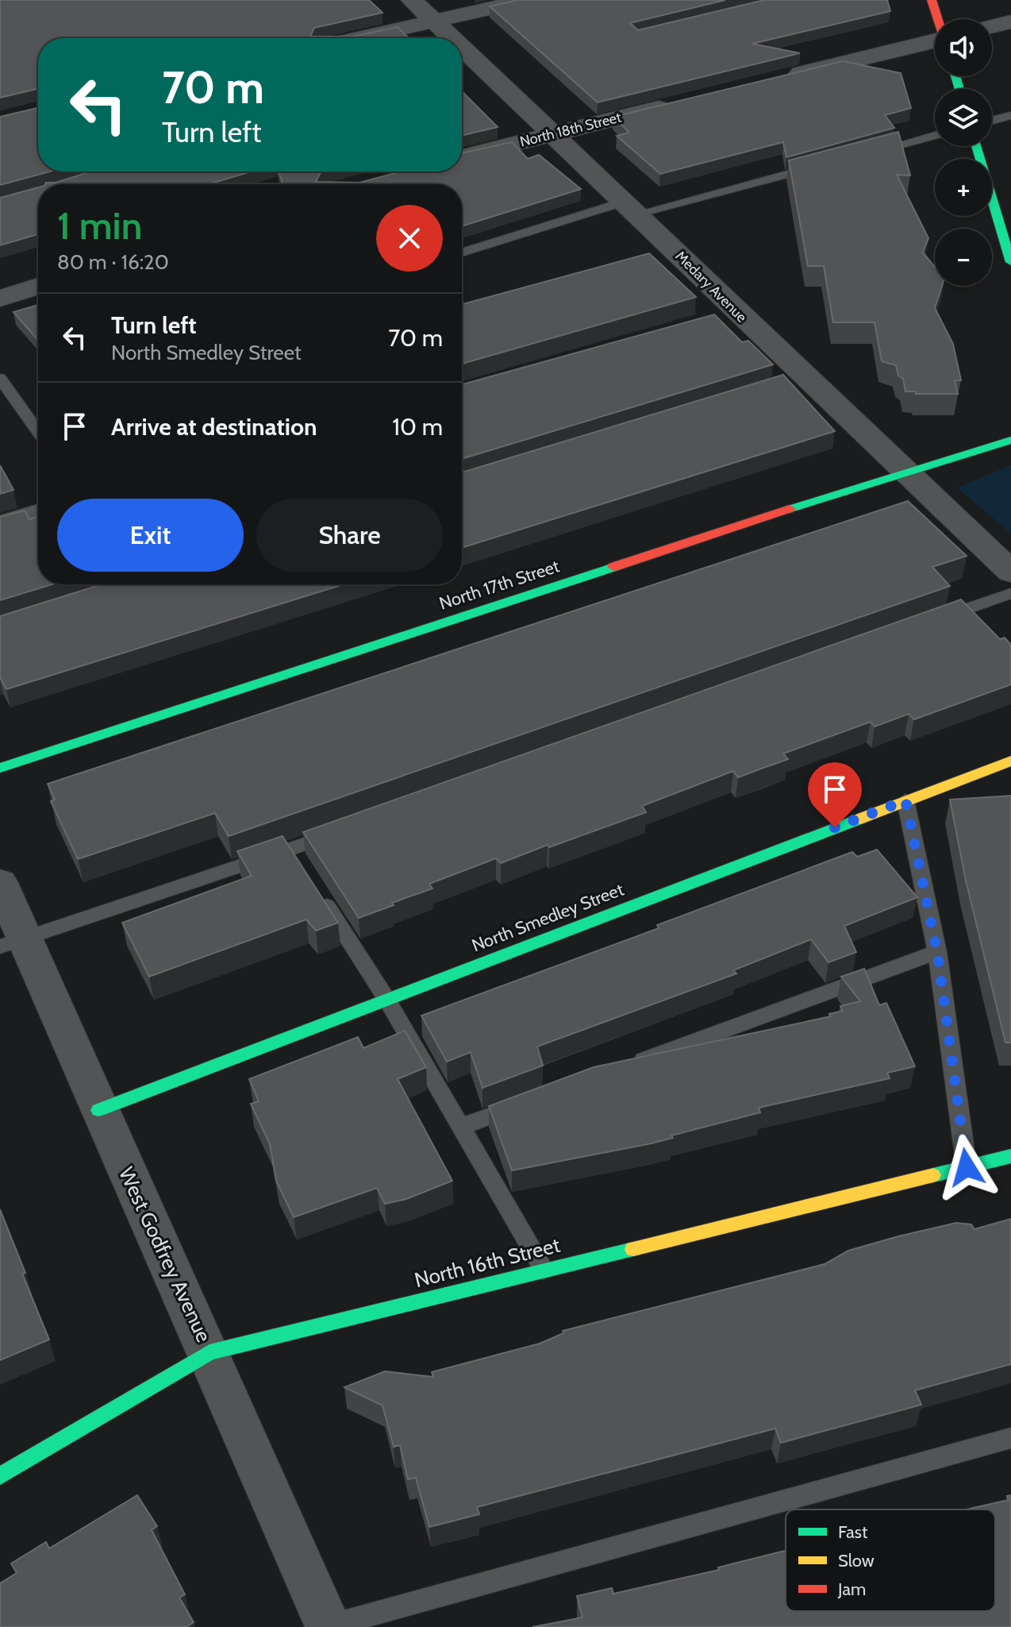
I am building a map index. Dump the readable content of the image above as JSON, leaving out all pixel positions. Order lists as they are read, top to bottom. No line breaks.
{"streets":{"street":["North 18th Street","Medary Avenue","North 17th Street","North Smedley Street","West Godfrey Avenue","North 16th Street"]},"crossings":[["North 18th Street","Medary Avenue"],["Medary Avenue","North 17th Street"],["North Smedley Street","West Godfrey Avenue"],["West Godfrey Avenue","North 16th Street"]],"legend":["Fast","Slow","Jam"],"page":{"map_buttons":["+","−"],"turn":["70 m","Turn left"],"heading":["1 min","80 m · 16:20"],"list":[{"name":"Turn left","note":"North Smedley Street","value":"70 m"},{"name":"Arrive at destination","value":"10 m"}],"buttons":["Exit","Share"]}}
